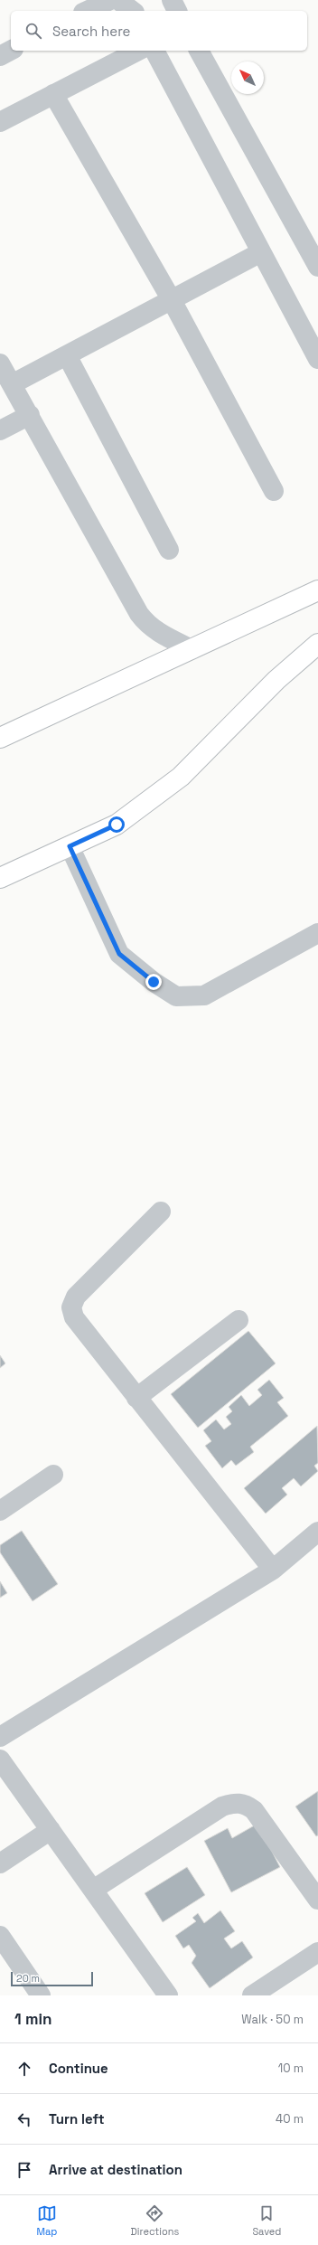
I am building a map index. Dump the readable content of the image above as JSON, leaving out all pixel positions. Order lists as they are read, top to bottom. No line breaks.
{"scale_bar":"20 m","north":"top left","page":{"search":"Search here","scale":"20 m","heading":["1 min","Walk · 50 m"],"list":[["Continue","10 m"],["Turn left","40 m"],"Arrive at destination"],"nav":["Map","Directions","Saved"]}}
